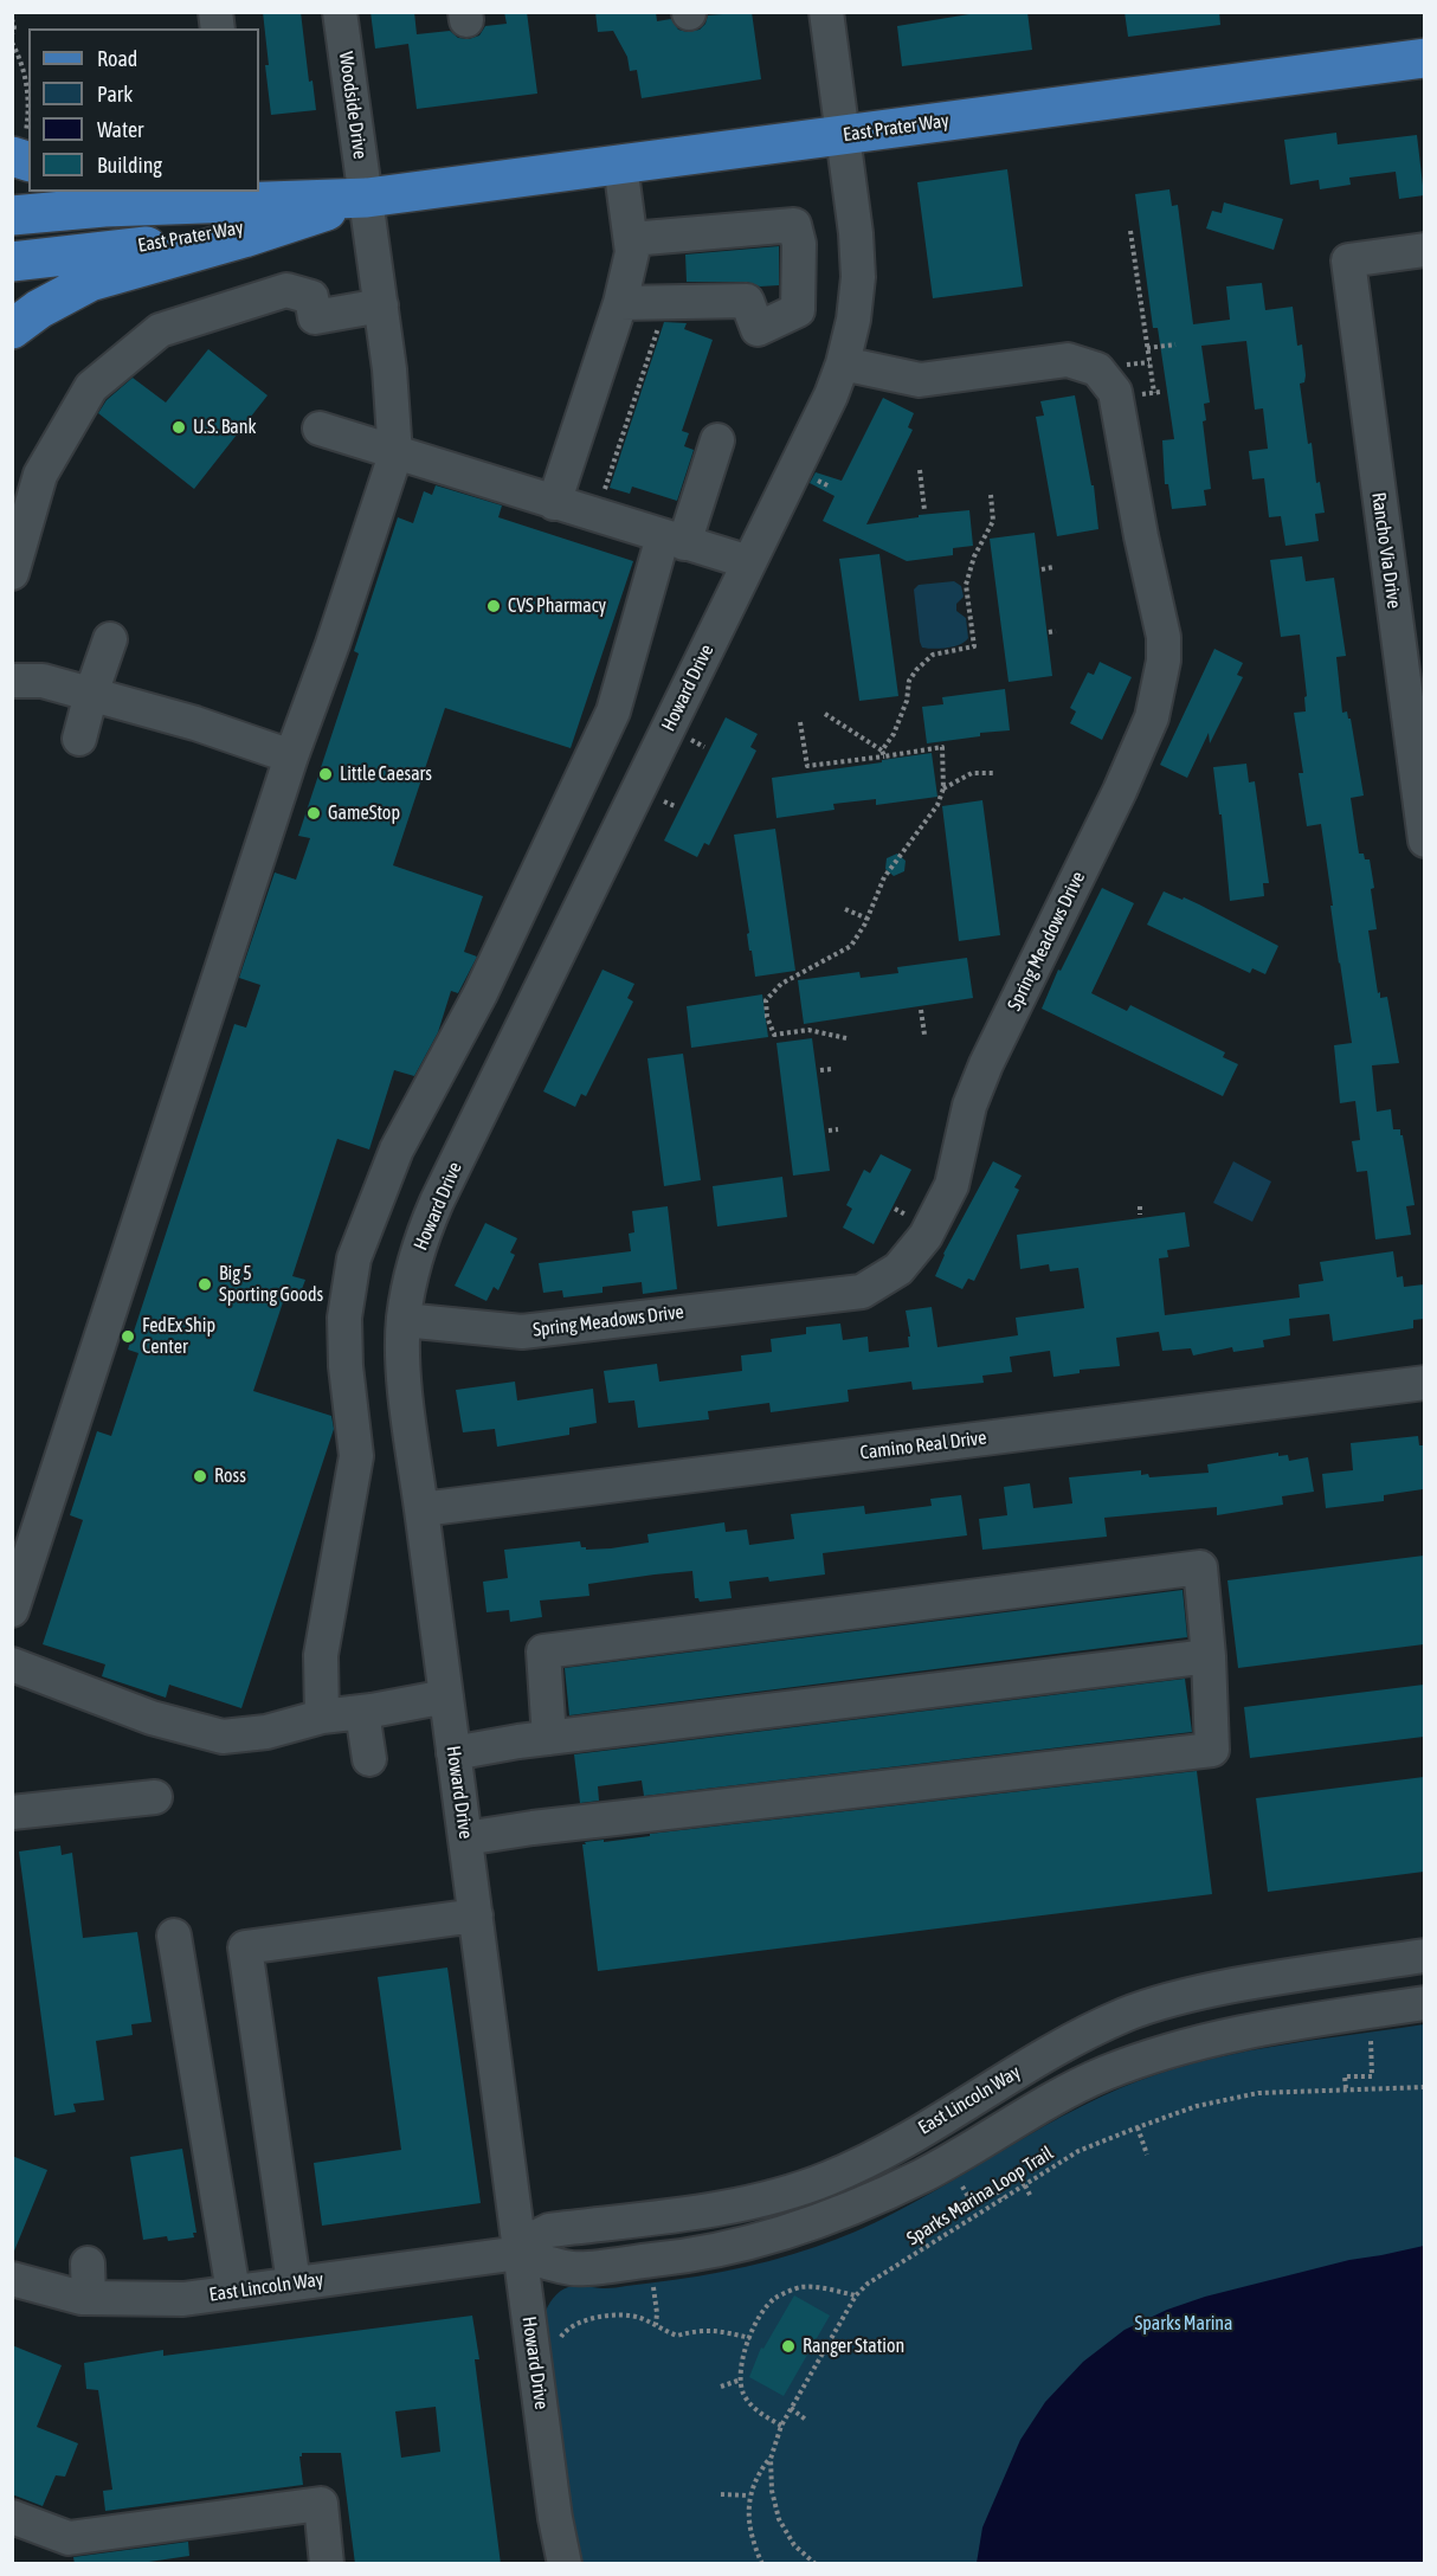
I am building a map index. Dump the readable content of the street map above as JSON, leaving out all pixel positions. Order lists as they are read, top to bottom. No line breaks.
{"streets":{"main road":["East Prater Way"],"street":["Woodside Drive","Rancho Via Drive","Howard Drive","Spring Meadows Drive","Camino Real Drive","East Lincoln Way"],"path":["Sparks Marina Loop Trail"]},"crossings":[["Woodside Drive","East Prater Way"],["East Prater Way","Howard Drive"],["Howard Drive","Spring Meadows Drive"],["Howard Drive","Camino Real Drive"],["Howard Drive","East Lincoln Way"]],"parks":["Sparks Marina"],"places":["U.S. Bank","CVS Pharmacy","Little Caesars","GameStop","Big 5 Sporting Goods","FedEx Ship Center","Ross","Ranger Station"],"legend":["Road","Park","Water","Building"]}
